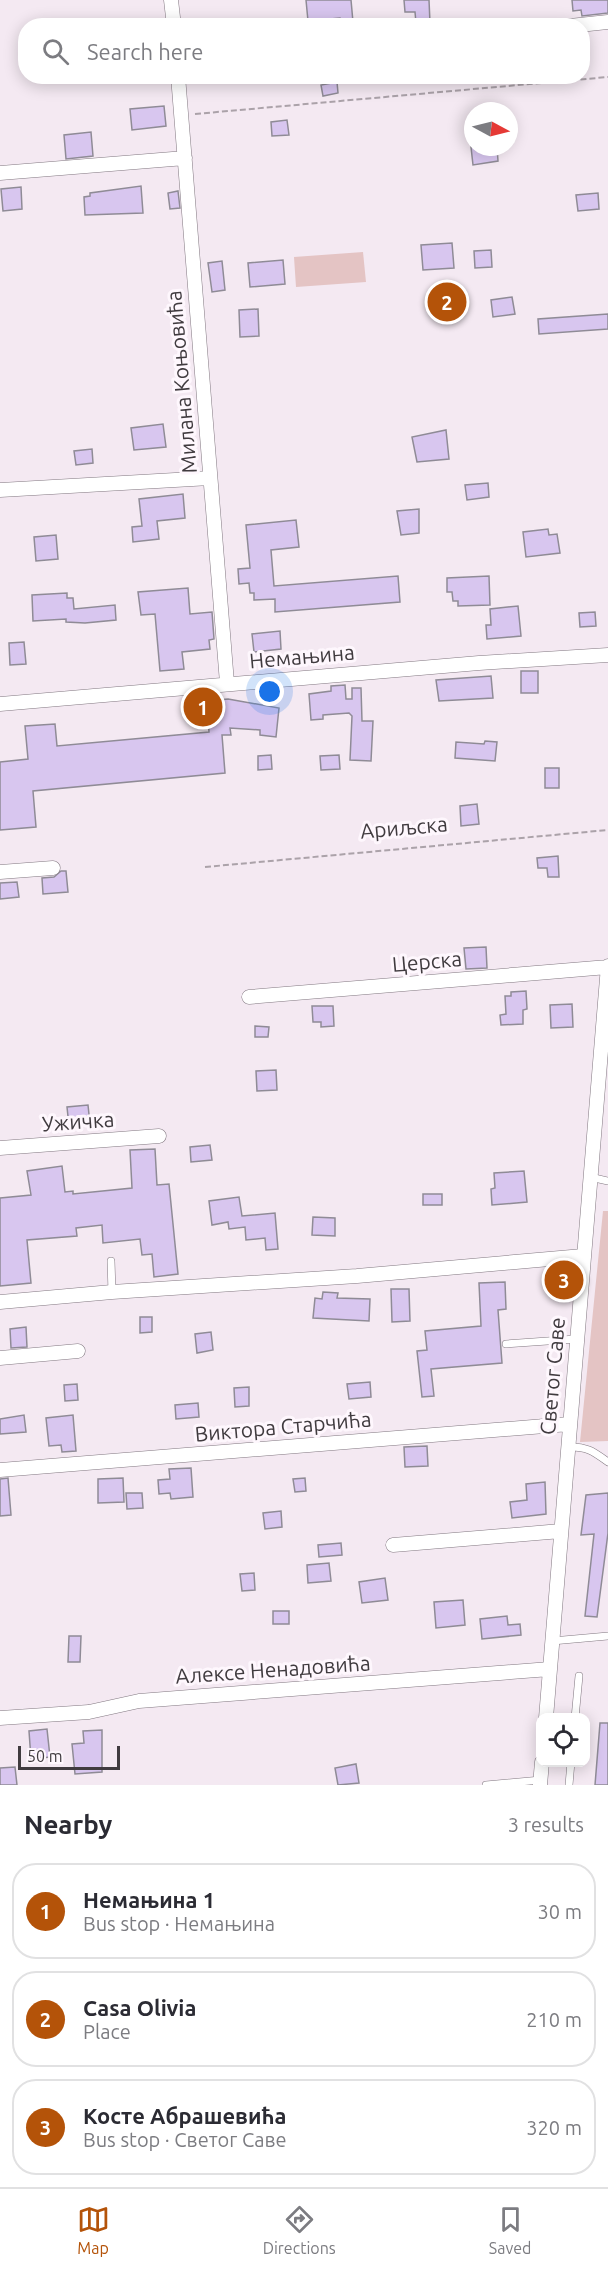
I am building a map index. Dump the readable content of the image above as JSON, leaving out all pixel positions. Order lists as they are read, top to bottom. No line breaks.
{"streets":{"street":["Милана Коњовића","Немањина","Церска","Ужичка","Светог Саве","Виктора Старчића","Алексе Ненадовића"],"path":["Ариљска"]},"crossings":[["Милана Коњовића","Немањина"],["Церска","Светог Саве"],["Светог Саве","Виктора Старчића"],["Светог Саве","Алексе Ненадовића"]],"scale_bar":"50 m","north":"right","page":{"search":"Search here","pins":["2","1","3"],"scale":"50 m","heading":["Nearby","3 results"],"list":[{"mark":"1","name":"Немањина 1","note":"Bus stop · Немањина","value":"30 m"},{"mark":"2","name":"Casa Olivia","note":"Place","value":"210 m"},{"mark":"3","name":"Косте Абрашевића","note":"Bus stop · Светог Саве","value":"320 m"}],"nav":["Map","Directions","Saved"]}}
